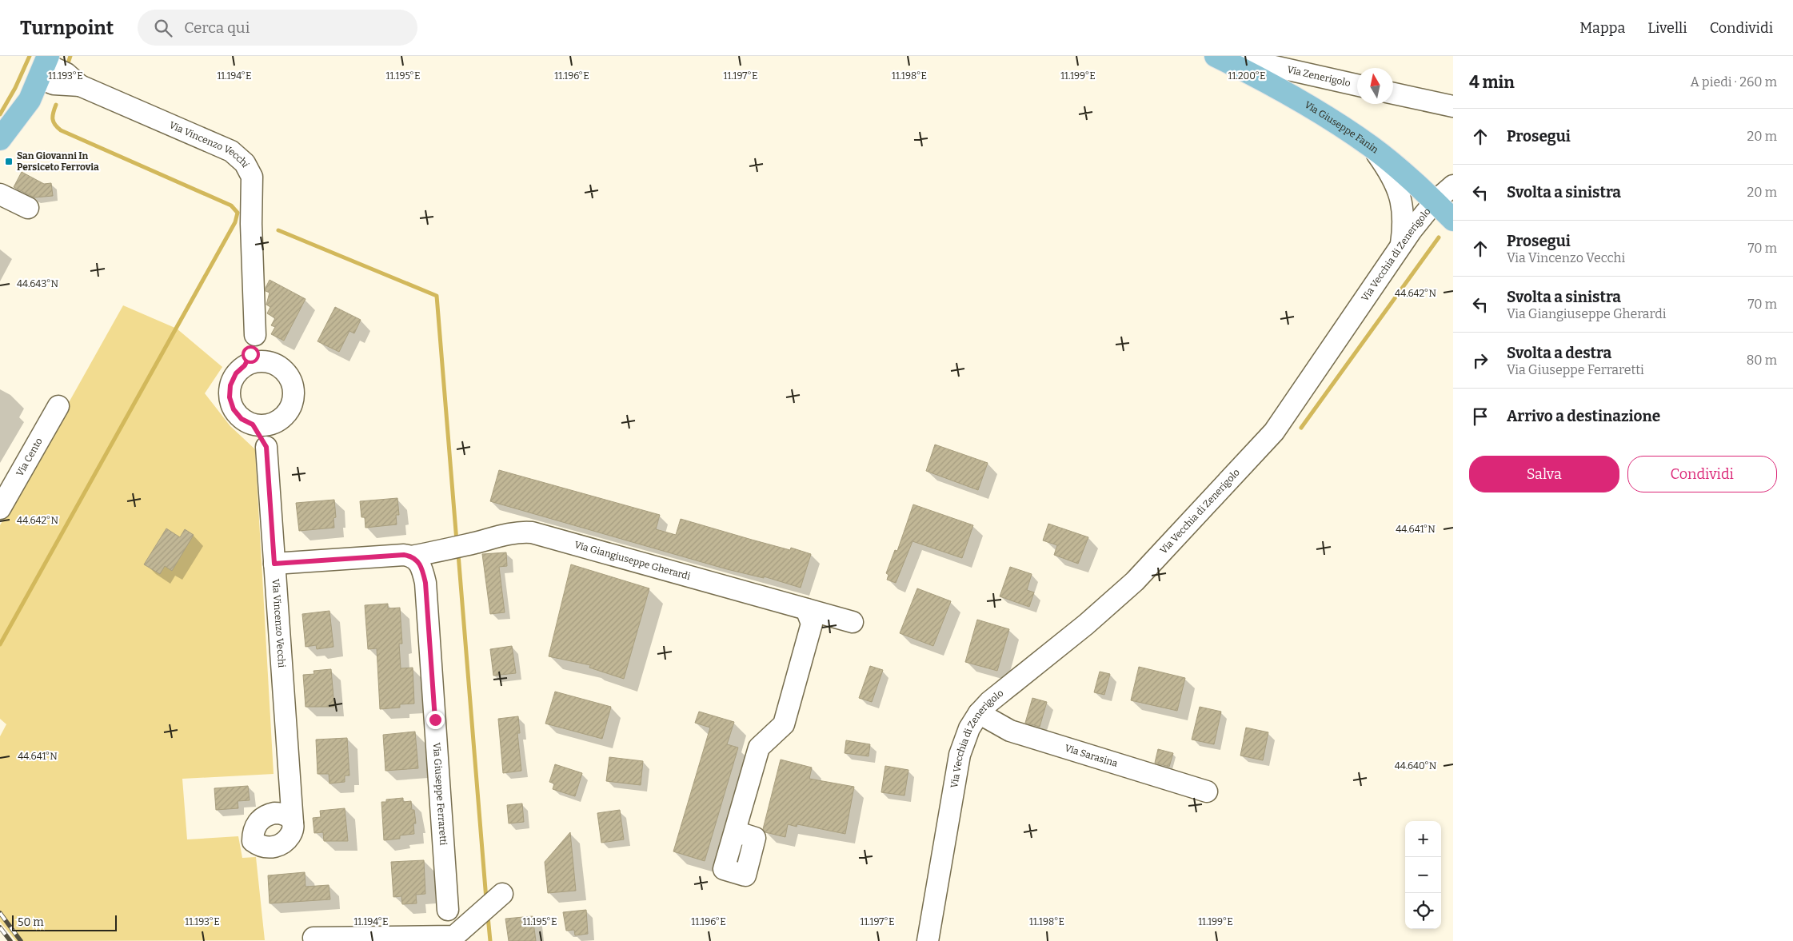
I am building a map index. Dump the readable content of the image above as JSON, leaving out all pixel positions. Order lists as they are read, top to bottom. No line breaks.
{"streets":{"main road":["Via Giuseppe Fanin"],"street":["Via Zenerigolo","Via Vincenzo Vecchi","Via Vecchia di Zenerigolo","Via Cento","Via Giangiuseppe Gherardi","Via Sarasina","Via Giuseppe Ferraretti"]},"crossings":[["Via Giuseppe Fanin","Via Vecchia di Zenerigolo"],["Via Vincenzo Vecchi","Via Giangiuseppe Gherardi"],["Via Vecchia di Zenerigolo","Via Sarasina"],["Via Giangiuseppe Gherardi","Via Giuseppe Ferraretti"]],"places":{"transit":["San Giovanni In Persiceto Ferrovia"]},"scale_bar":"50 m","north":"top","page":{"header":"Turnpoint","search":"Cerca qui","nav":["Mappa","Livelli","Condividi"],"heading":["4 min","A piedi · 260 m"],"list":[["Prosegui","20 m"],["Svolta a sinistra","20 m"],["Prosegui","Via Vincenzo Vecchi","70 m"],["Svolta a sinistra","Via Giangiuseppe Gherardi","70 m"],["Svolta a destra","Via Giuseppe Ferraretti","80 m"],"Arrivo a destinazione"],"buttons":["Salva","Condividi"],"map_buttons":["+","−"],"scale":"50 m"},"coordinates":["11.193°E","11.194°E","11.195°E","11.196°E","11.197°E","11.198°E","11.199°E","11.200°E","44.643°N","44.642°N","44.641°N","44.640°N"]}
